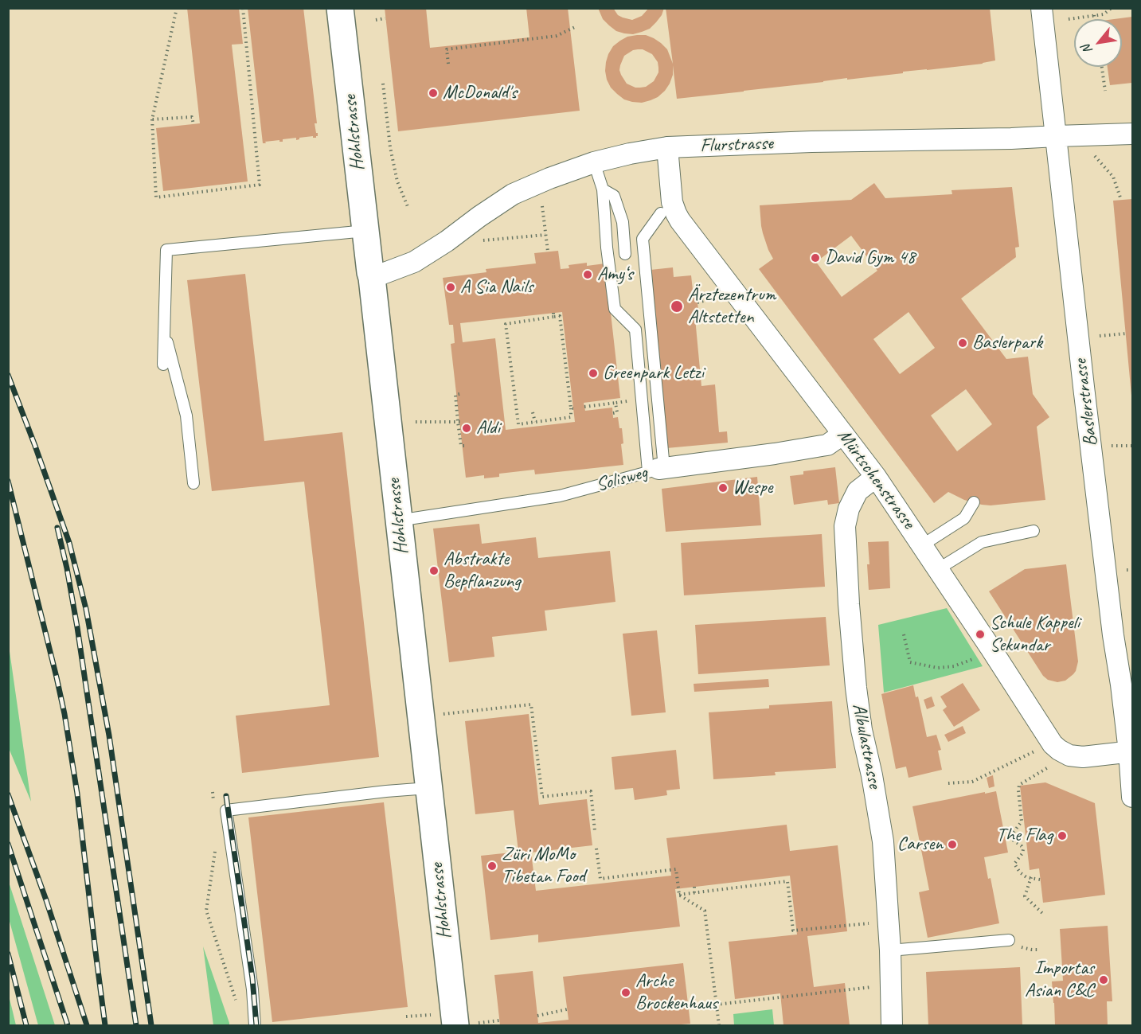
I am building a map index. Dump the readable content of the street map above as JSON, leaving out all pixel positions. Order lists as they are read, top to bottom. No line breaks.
{"streets":{"street":["Hohlstrasse","Flurstrasse","Baslerstrasse","Solisweg","Mürtschenstrasse","Albulastrasse"]},"crossings":[["Hohlstrasse","Flurstrasse"],["Hohlstrasse","Solisweg"],["Flurstrasse","Baslerstrasse"],["Flurstrasse","Mürtschenstrasse"],["Baslerstrasse","Mürtschenstrasse"],["Solisweg","Mürtschenstrasse"],["Mürtschenstrasse","Albulastrasse"]],"places":["McDonald's","David Gym 48","Amy‘s","A Sia Nails","Ärztezentrum Altstetten","Baslerpark","Greenpark Letzi","Aldi","Wespe","Abstrakte Bepflanzung","Schule Kappeli Sekundar","The Flag","Carsen","Züri MoMo Tibetan Food","Importas Asian C&C","Arche Brockenhaus"],"north":"bottom left"}
